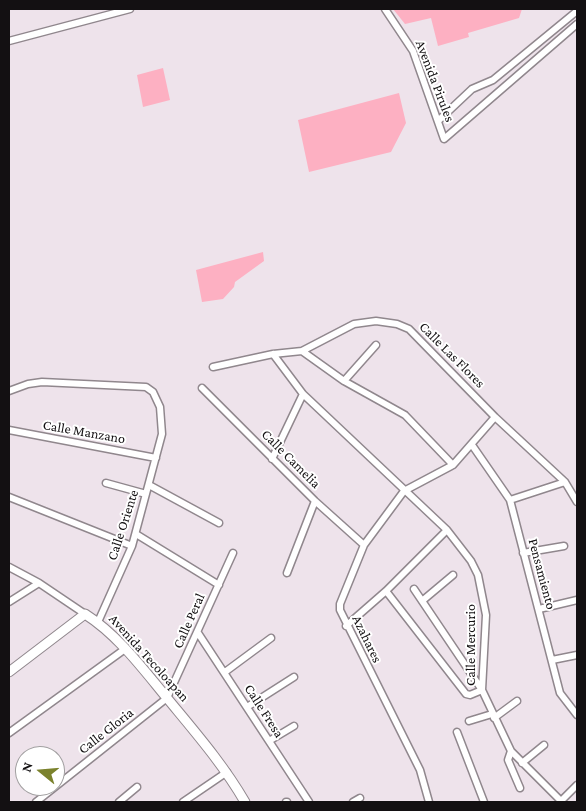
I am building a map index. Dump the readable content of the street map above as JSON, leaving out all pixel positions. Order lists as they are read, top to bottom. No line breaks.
{"streets":{"street":["Avenida Pirules","Calle Las Flores","Calle Manzano","Calle Camelia","Calle Oriente","Pensamiento","Calle Peral","Azahares","Calle Mercurio","Avenida Tecoloapan","Calle Fresa","Calle Gloria"]},"crossings":[["Calle Manzano","Calle Oriente"],["Calle Camelia","Azahares"],["Calle Oriente","Avenida Tecoloapan"],["Calle Peral","Avenida Tecoloapan"],["Calle Peral","Calle Fresa"],["Calle Peral","Calle Gloria"],["Azahares","Calle Mercurio"],["Avenida Tecoloapan","Calle Gloria"]],"north":"left"}
